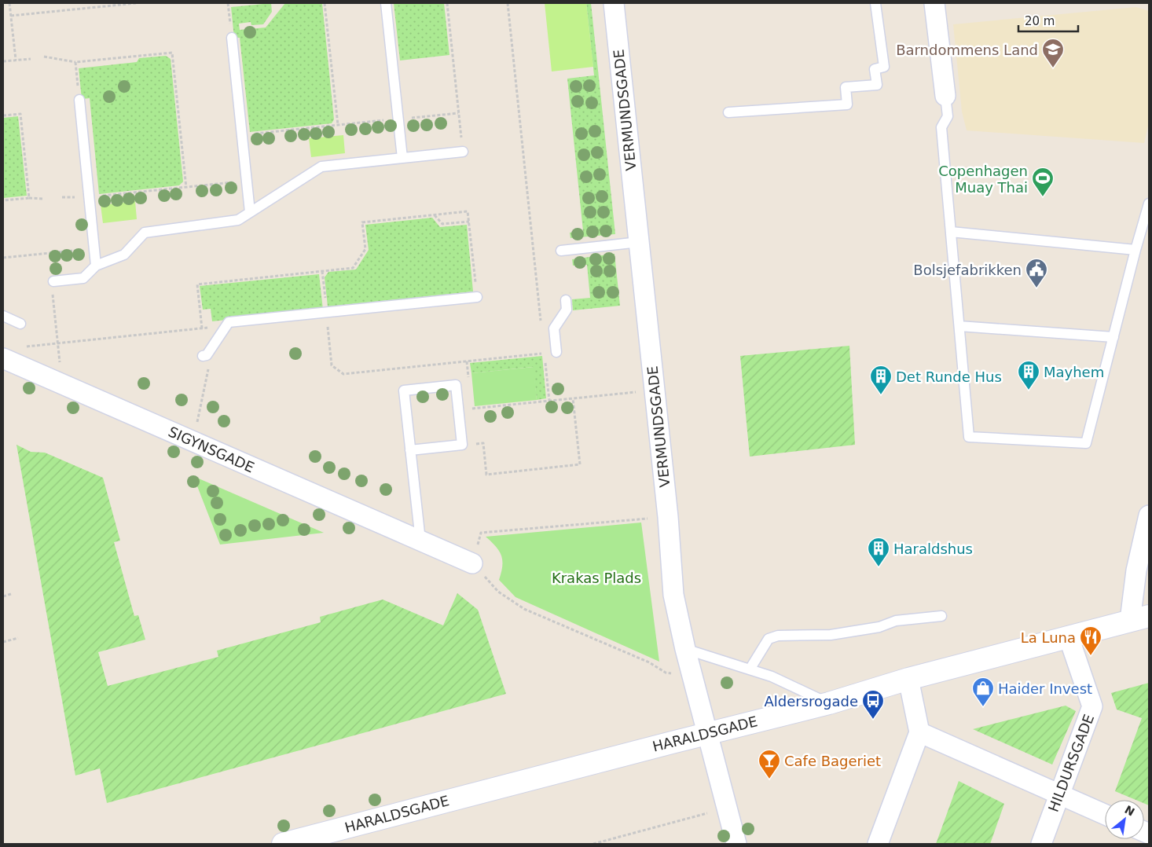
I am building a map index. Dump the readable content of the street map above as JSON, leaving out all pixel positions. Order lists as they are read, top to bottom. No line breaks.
{"streets":{"street":["VERMUNDSGADE","SIGYNSGADE","HARALDSGADE","HILDURSGADE"]},"crossings":[["VERMUNDSGADE","HARALDSGADE"],["HARALDSGADE","HILDURSGADE"]],"parks":["Krakas Plads"],"places":{"school or university":["Barndommens Land"],"sports":["Copenhagen Muay Thai"],"public building":["Bolsjefabrikken"],"building":["Mayhem","Det Runde Hus","Haraldshus"],"restaurant":["La Luna"],"shop":["Haider Invest"],"bus stop":["Aldersrogade"],"bar":["Cafe Bageriet"]},"scale_bar":"20 m","north":"top right"}
